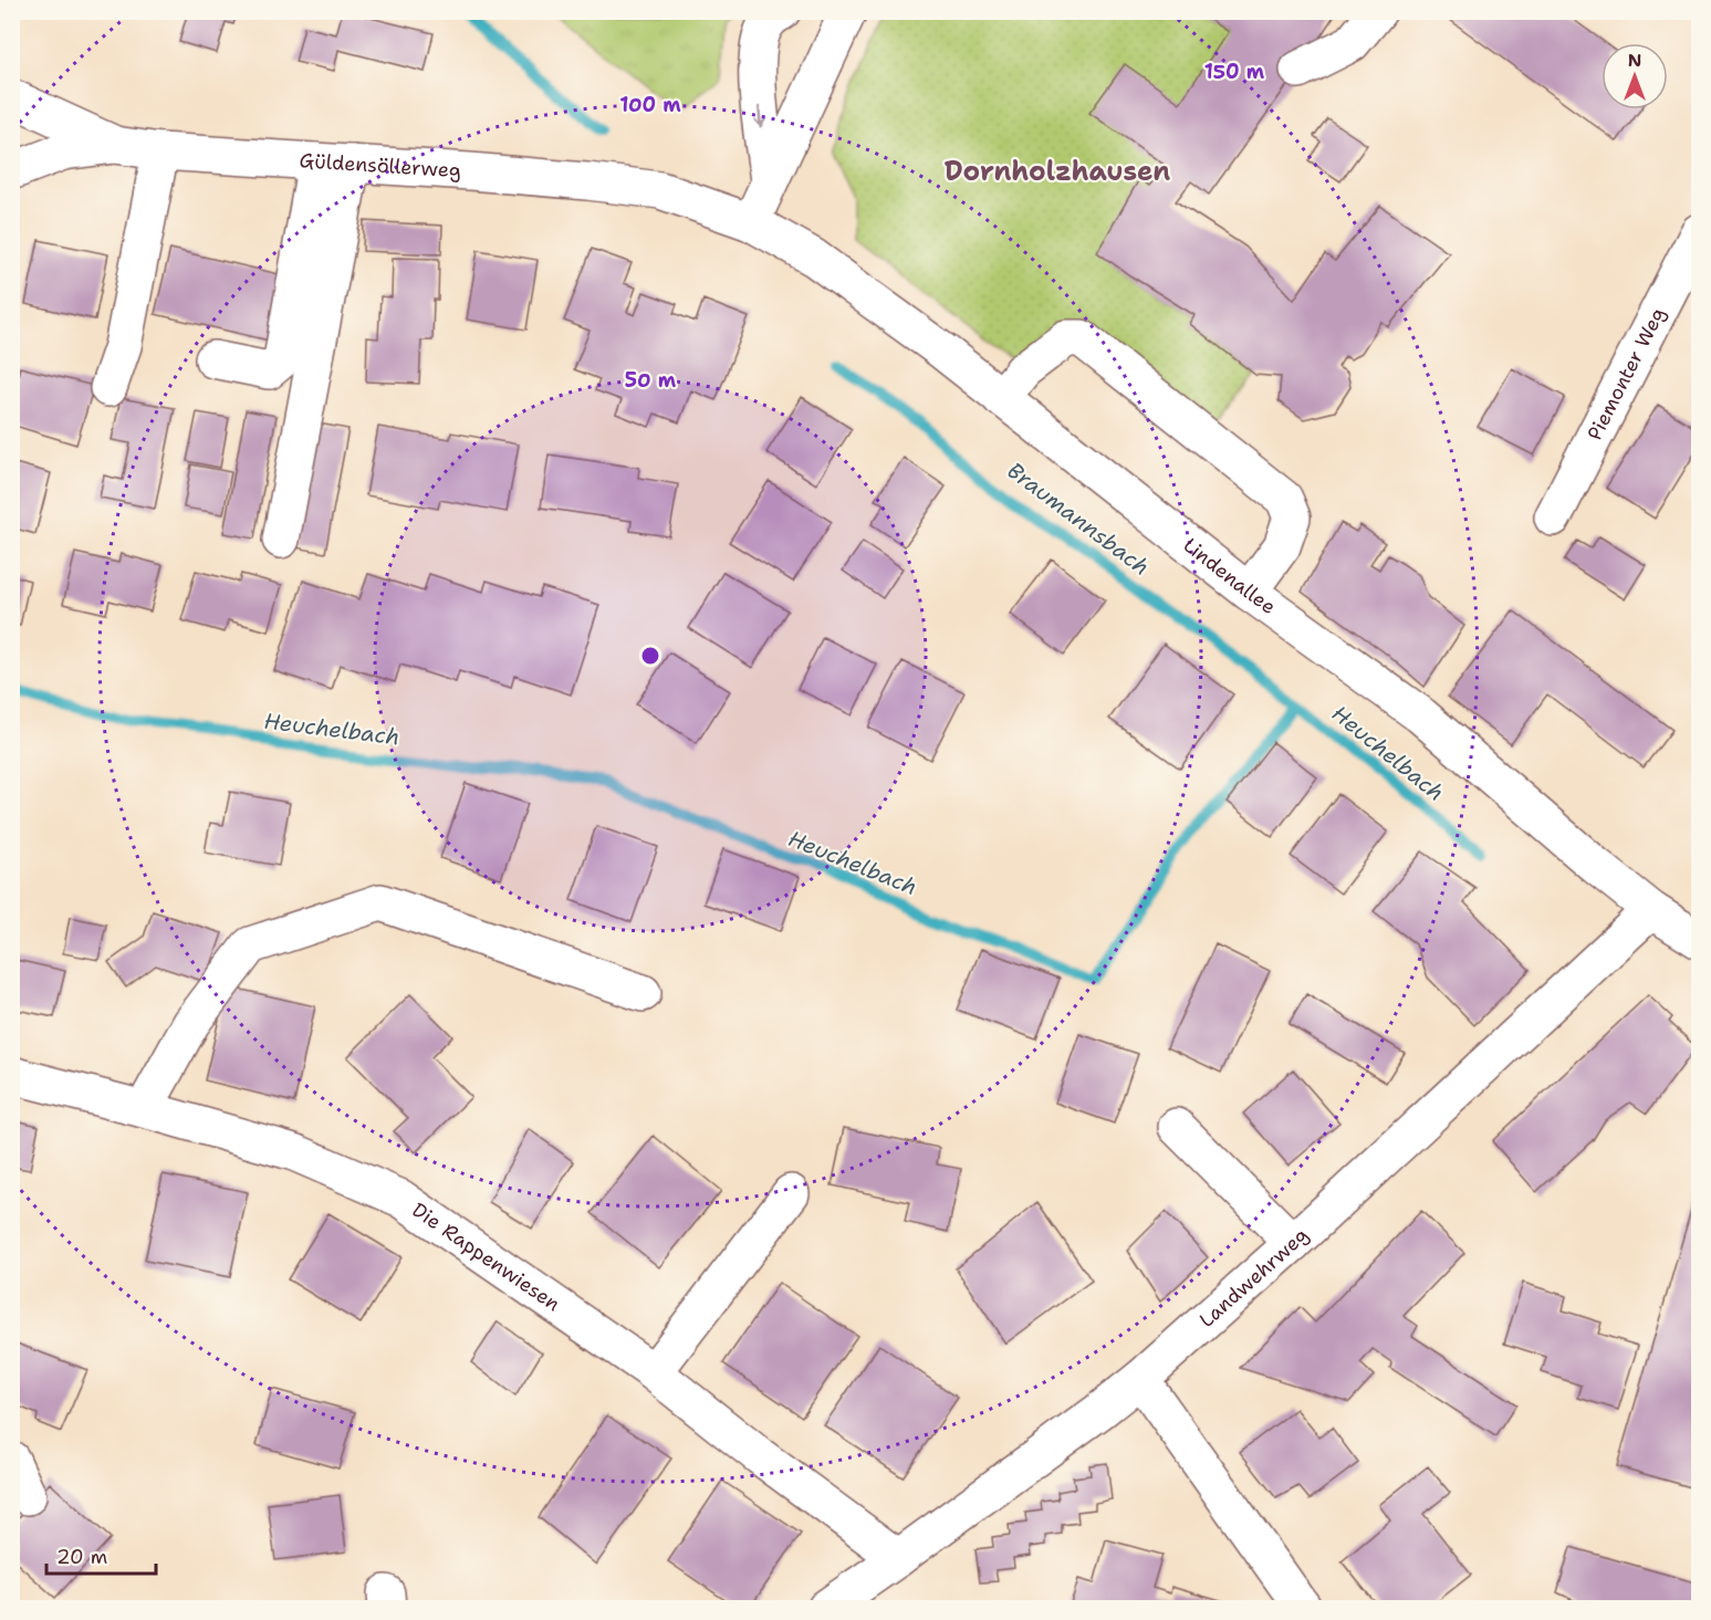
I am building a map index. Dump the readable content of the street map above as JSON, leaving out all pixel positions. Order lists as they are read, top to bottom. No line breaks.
{"streets":{"street":["Güldensöllerweg","Piemonter Weg","Lindenallee","Die Rappenwiesen","Landwehrweg"]},"crossings":[["Güldensöllerweg","Lindenallee"],["Lindenallee","Landwehrweg"],["Die Rappenwiesen","Landwehrweg"]],"districts":["Dornholzhausen"],"water":["Braumannsbach","Heuchelbach"],"scale_bar":"20 m","north":"top","rings":["150 m","100 m","50 m"]}
